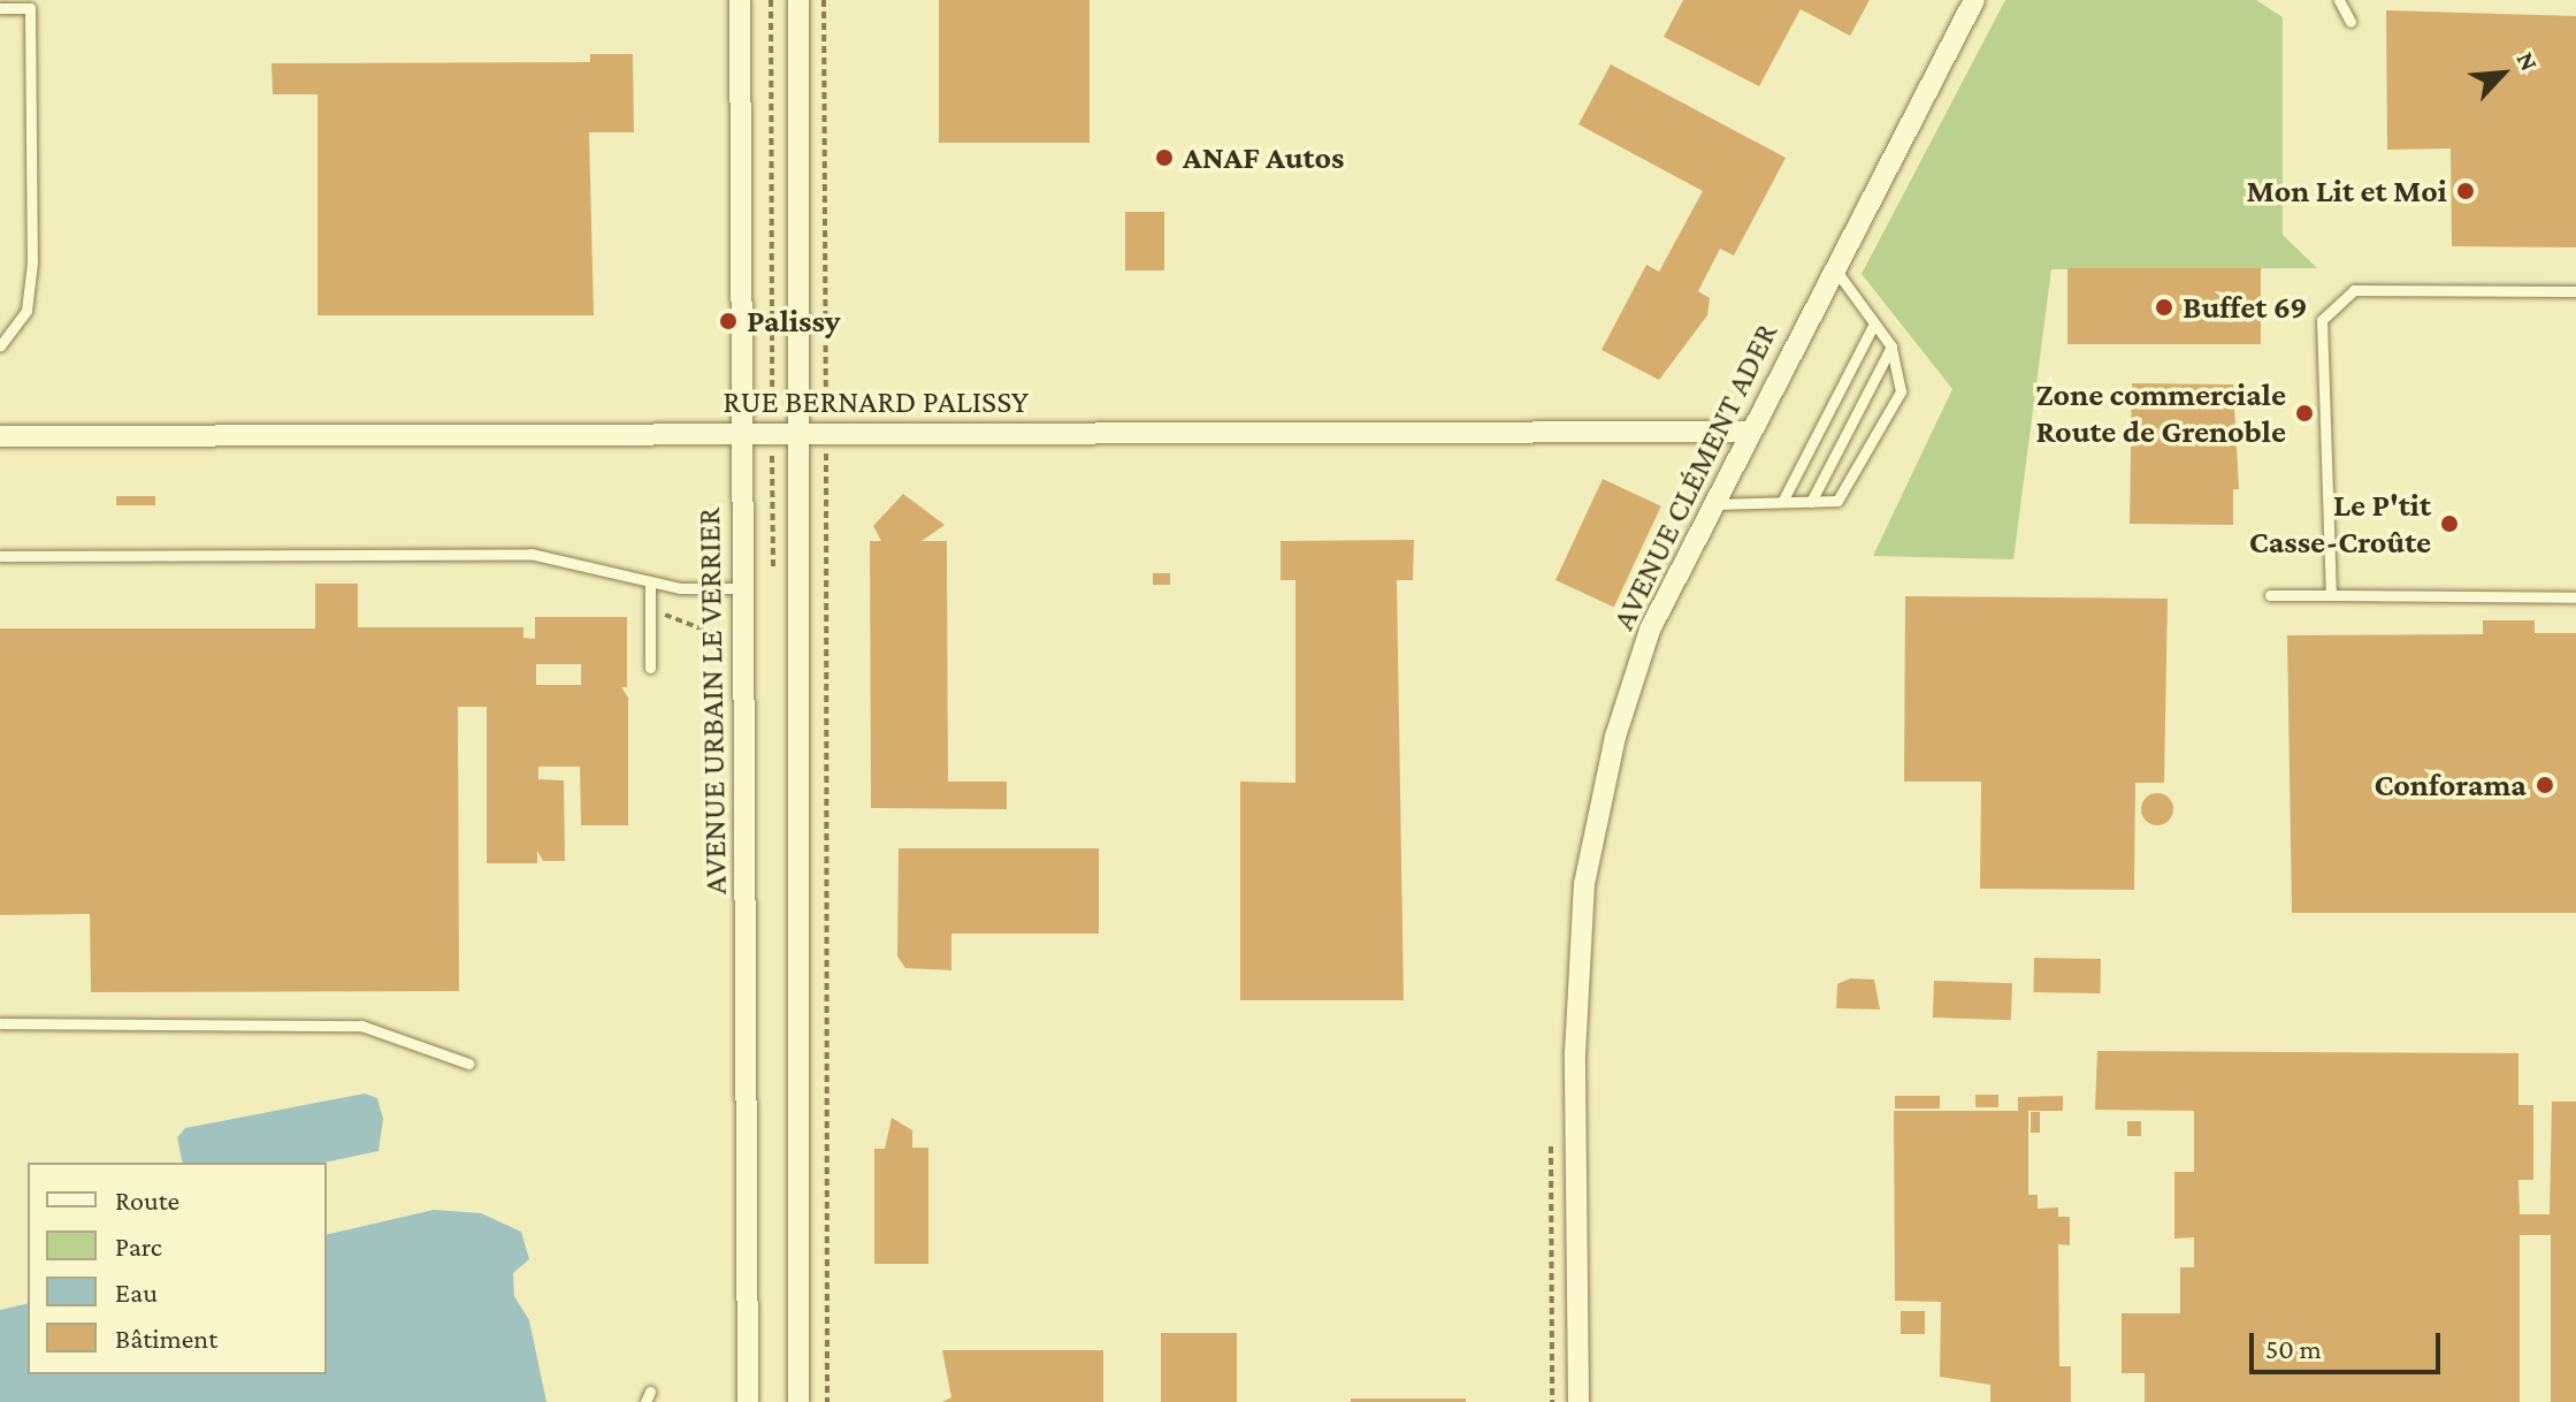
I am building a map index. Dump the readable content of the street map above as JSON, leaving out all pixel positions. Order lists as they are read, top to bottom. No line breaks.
{"streets":{"street":["RUE BERNARD PALISSY","AVENUE CLÉMENT ADER","AVENUE URBAIN LE VERRIER"]},"crossings":[["RUE BERNARD PALISSY","AVENUE CLÉMENT ADER"],["RUE BERNARD PALISSY","AVENUE URBAIN LE VERRIER"]],"places":["ANAF Autos","Mon Lit et Moi","Buffet 69","Palissy","Zone commerciale Route de Grenoble","Le P'tit Casse-Croûte","Conforama"],"legend":["Route","Parc","Eau","Bâtiment"],"scale_bar":"50 m","north":"top right"}
